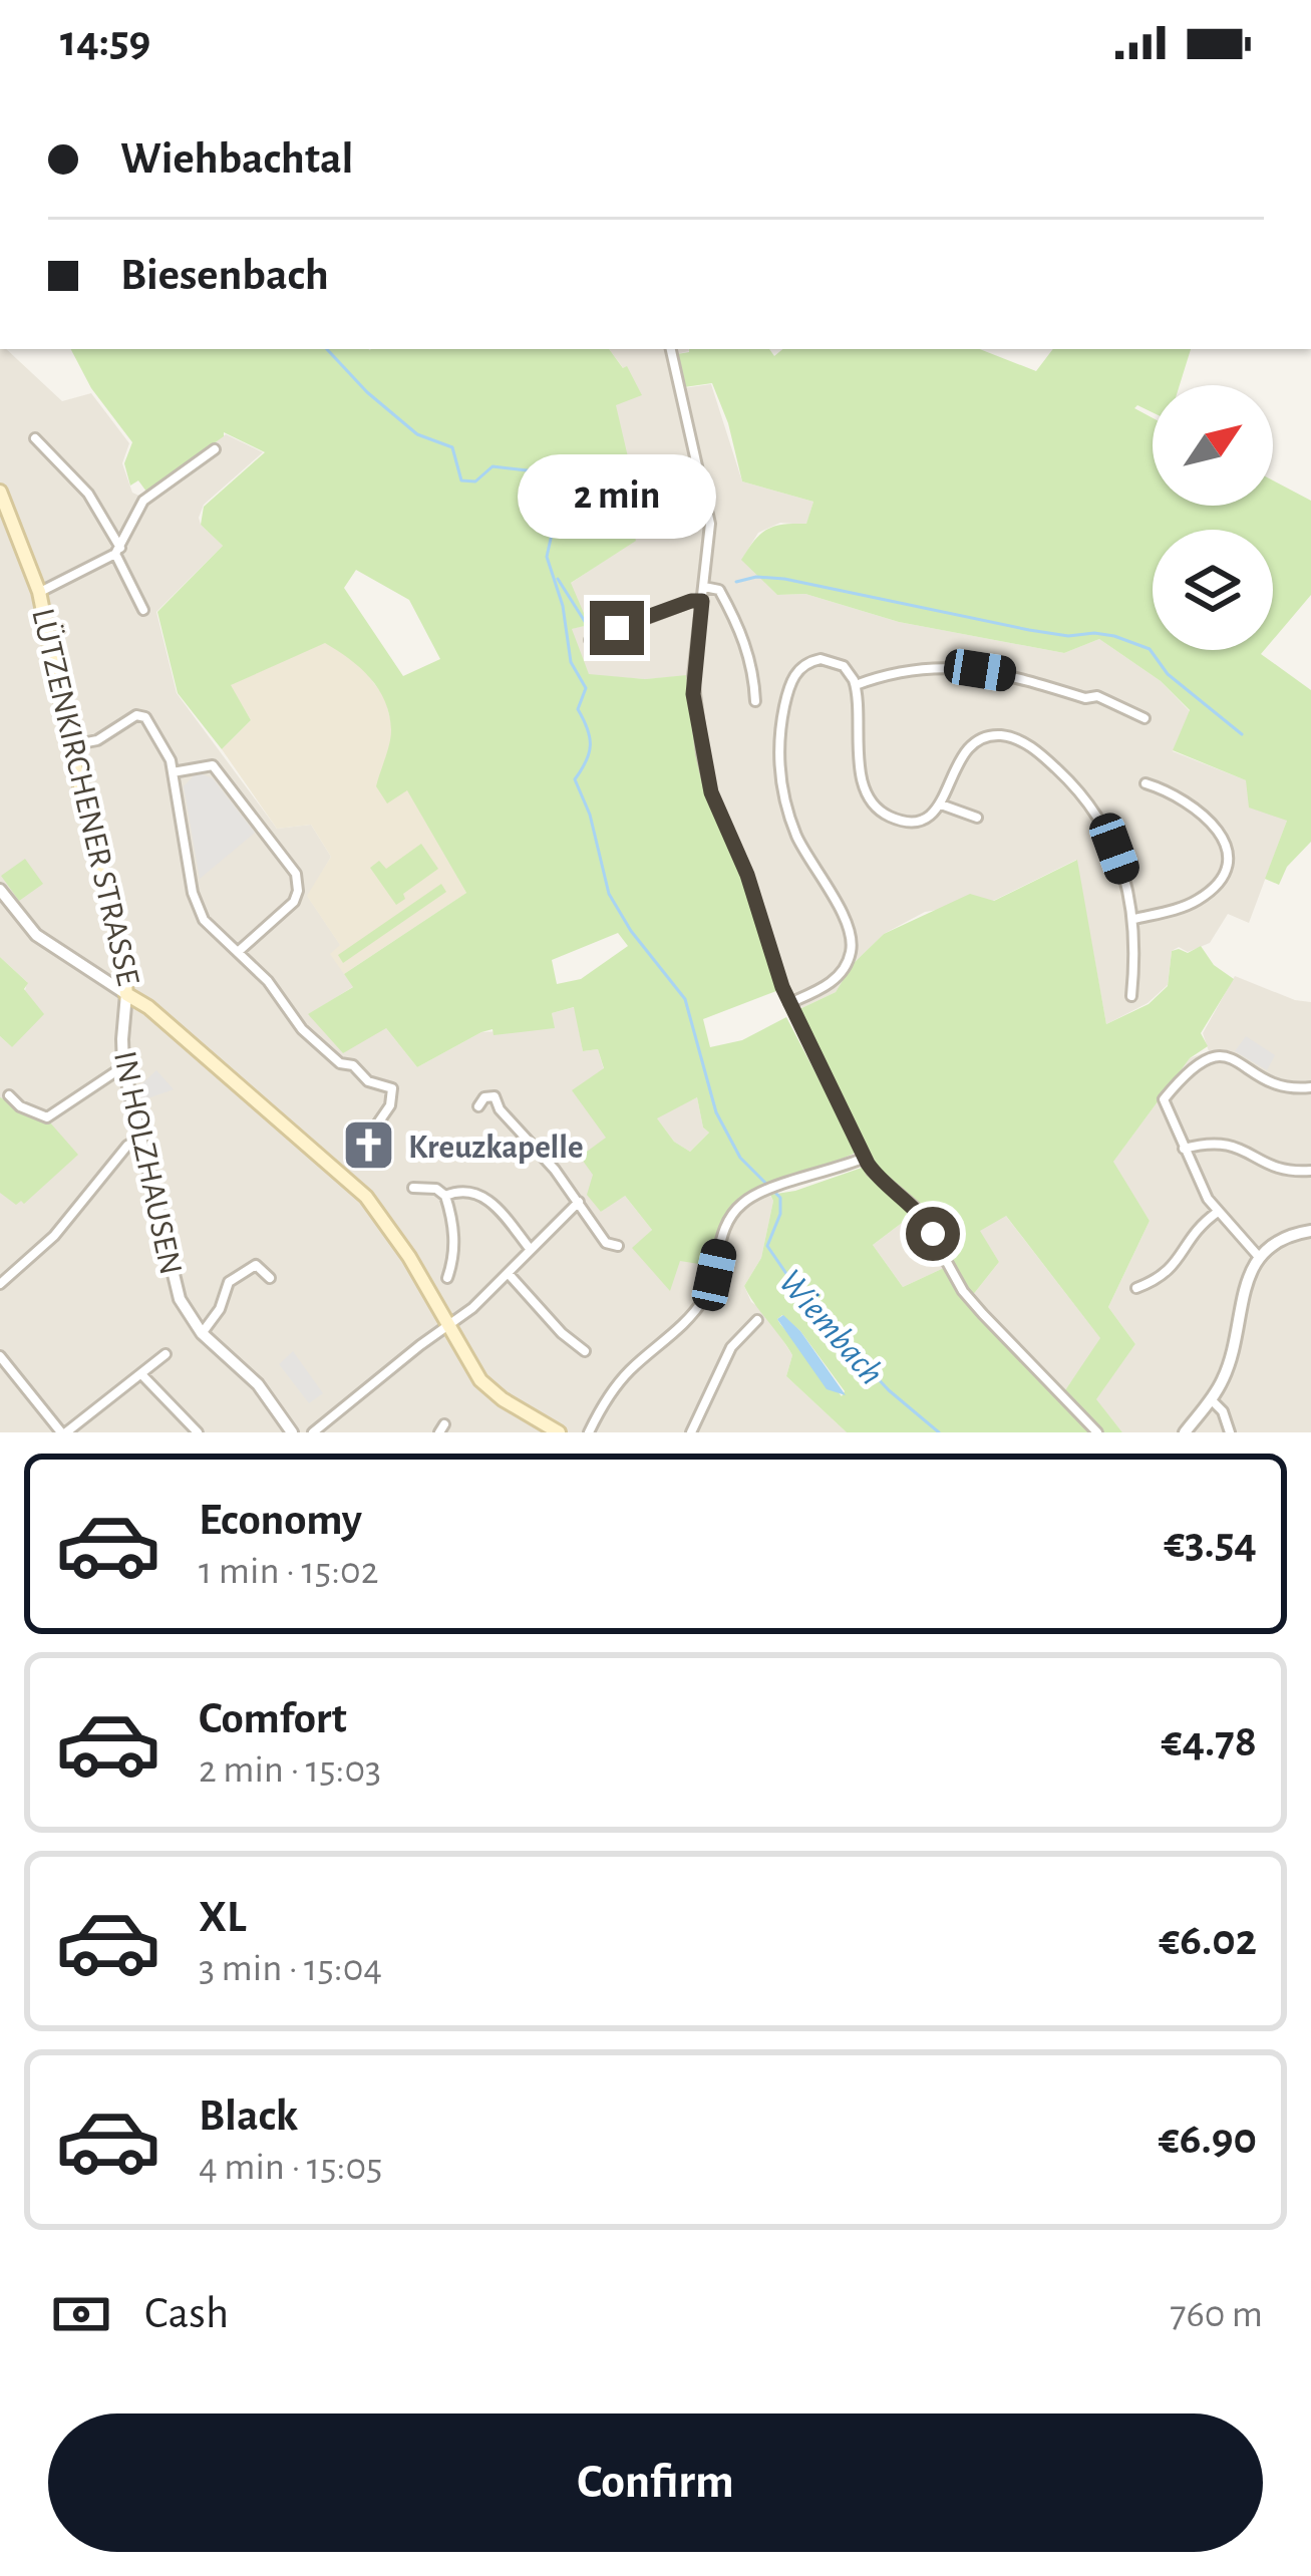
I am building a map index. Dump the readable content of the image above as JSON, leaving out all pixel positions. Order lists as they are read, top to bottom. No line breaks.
{"streets":{"main road":["LÜTZENKIRCHENER STRASSE"],"street":["IN HOLZHAUSEN"]},"crossings":[["LÜTZENKIRCHENER STRASSE","IN HOLZHAUSEN"]],"water":["Wiembach"],"places":{"church":["Kreuzkapelle"]},"north":"top right","page":{"status":"14:59","banner":["Wiehbachtal","Biesenbach"],"bubble":"2 min","list":[{"name":"Economy","note":"1 min · 15:02","value":"€3.54"},{"name":"Comfort","note":"2 min · 15:03","value":"€4.78"},{"name":"XL","note":"3 min · 15:04","value":"€6.02"},{"name":"Black","note":"4 min · 15:05","value":"€6.90"}],"pay":["Cash","760 m"],"buttons":"Confirm"}}
